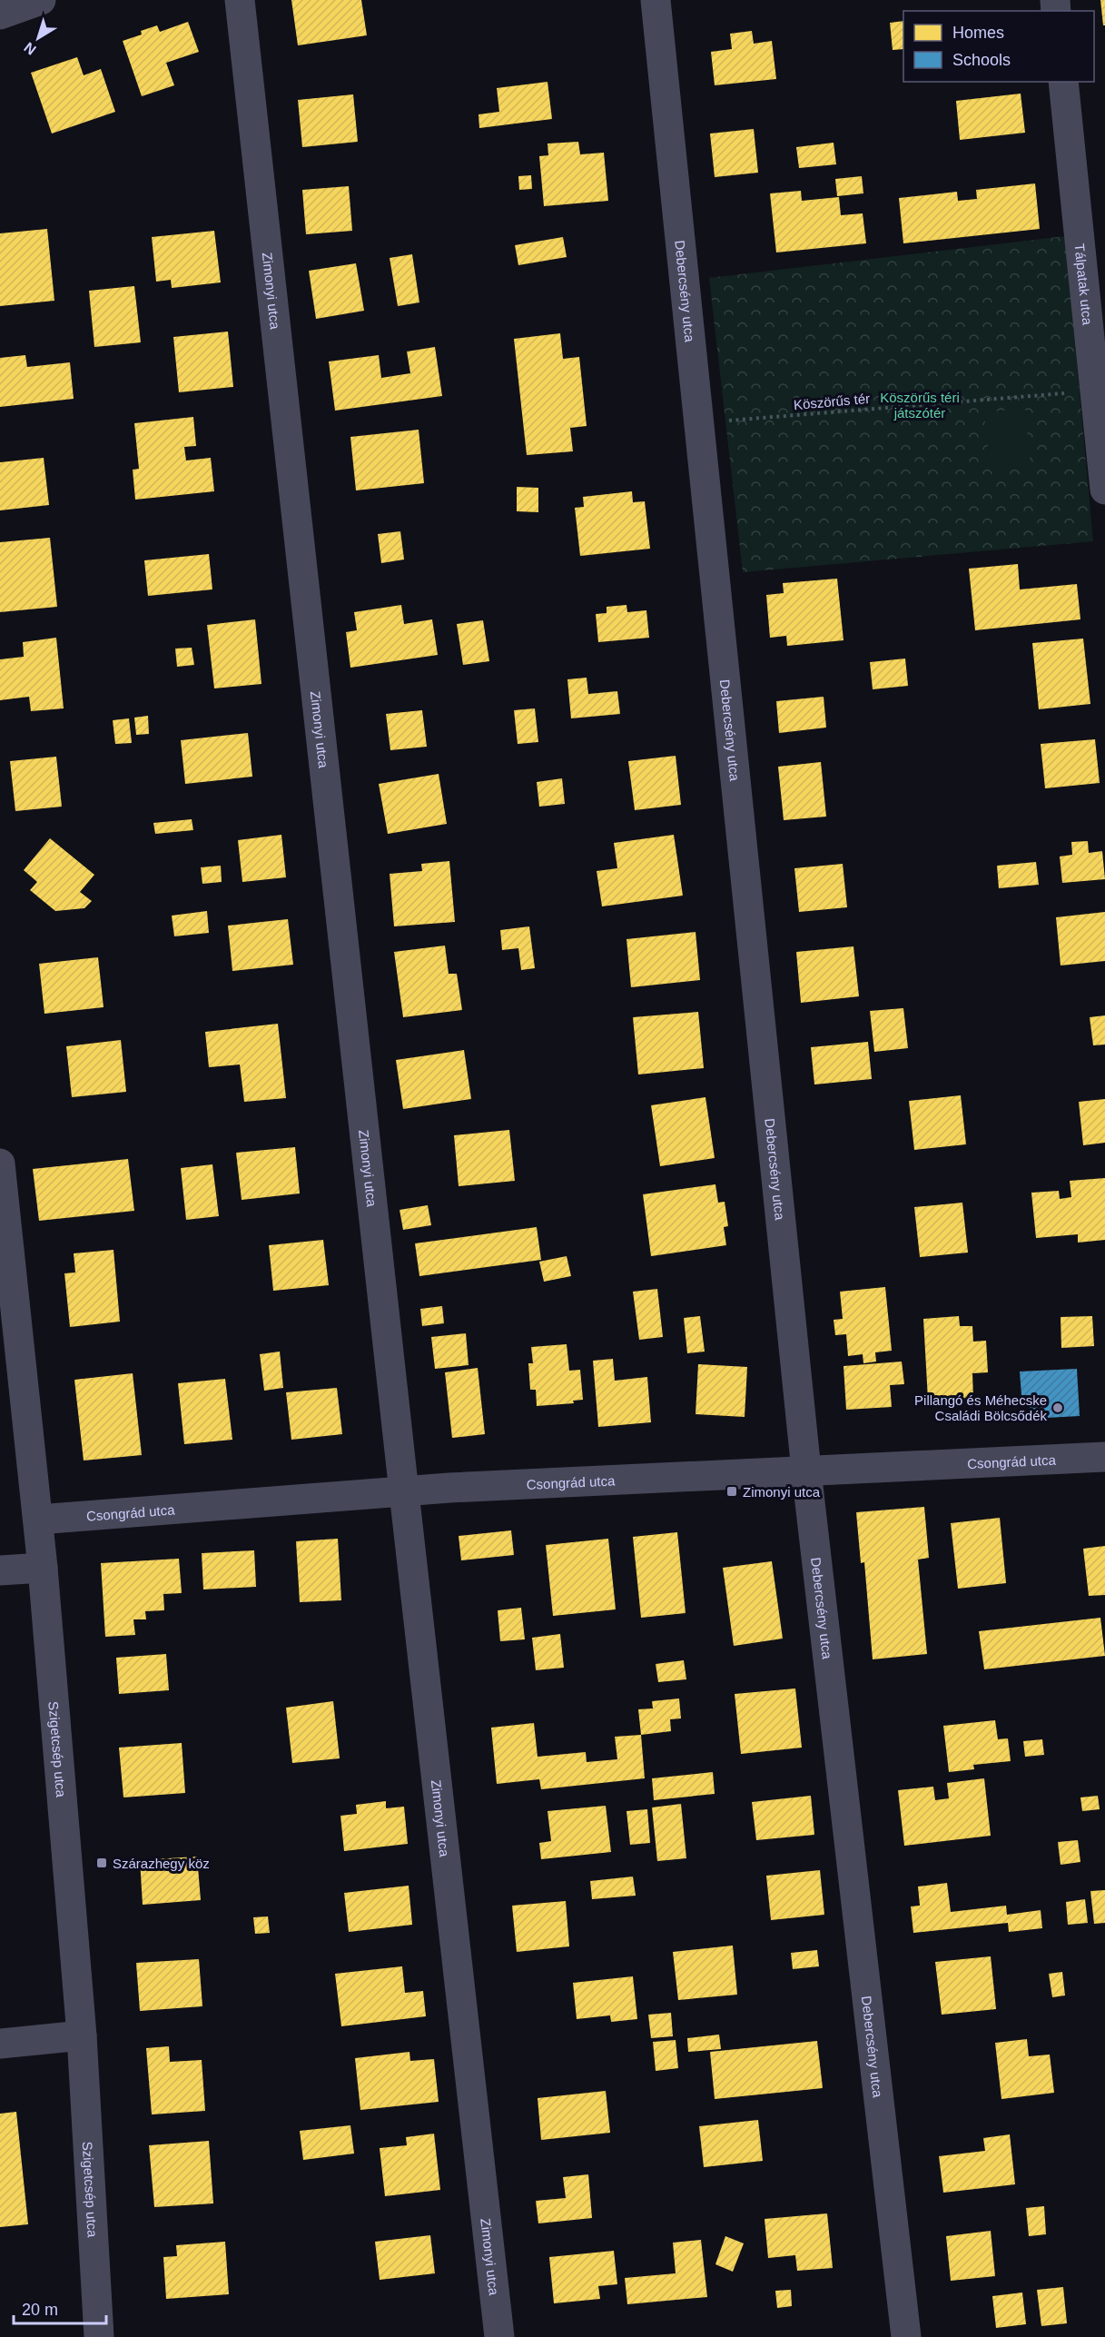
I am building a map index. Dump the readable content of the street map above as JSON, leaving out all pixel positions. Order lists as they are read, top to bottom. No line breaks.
{"streets":{"street":["Tálpatak utca","Zimonyi utca","Debercsény utca","Csongrád utca","Szigetcsép utca"],"path":["Köszörűs tér"]},"crossings":[["Tálpatak utca","Köszörűs tér"],["Zimonyi utca","Csongrád utca"],["Debercsény utca","Köszörűs tér"],["Debercsény utca","Csongrád utca"],["Csongrád utca","Szigetcsép utca"]],"parks":["Köszörűs téri játszótér"],"places":{"other":["Pillangó és Méhecske Családi Bölcsődék"],"transit":["Zimonyi utca","Szárazhegy köz"]},"legend":["Homes","Schools"],"scale_bar":"20 m","north":"bottom left"}
